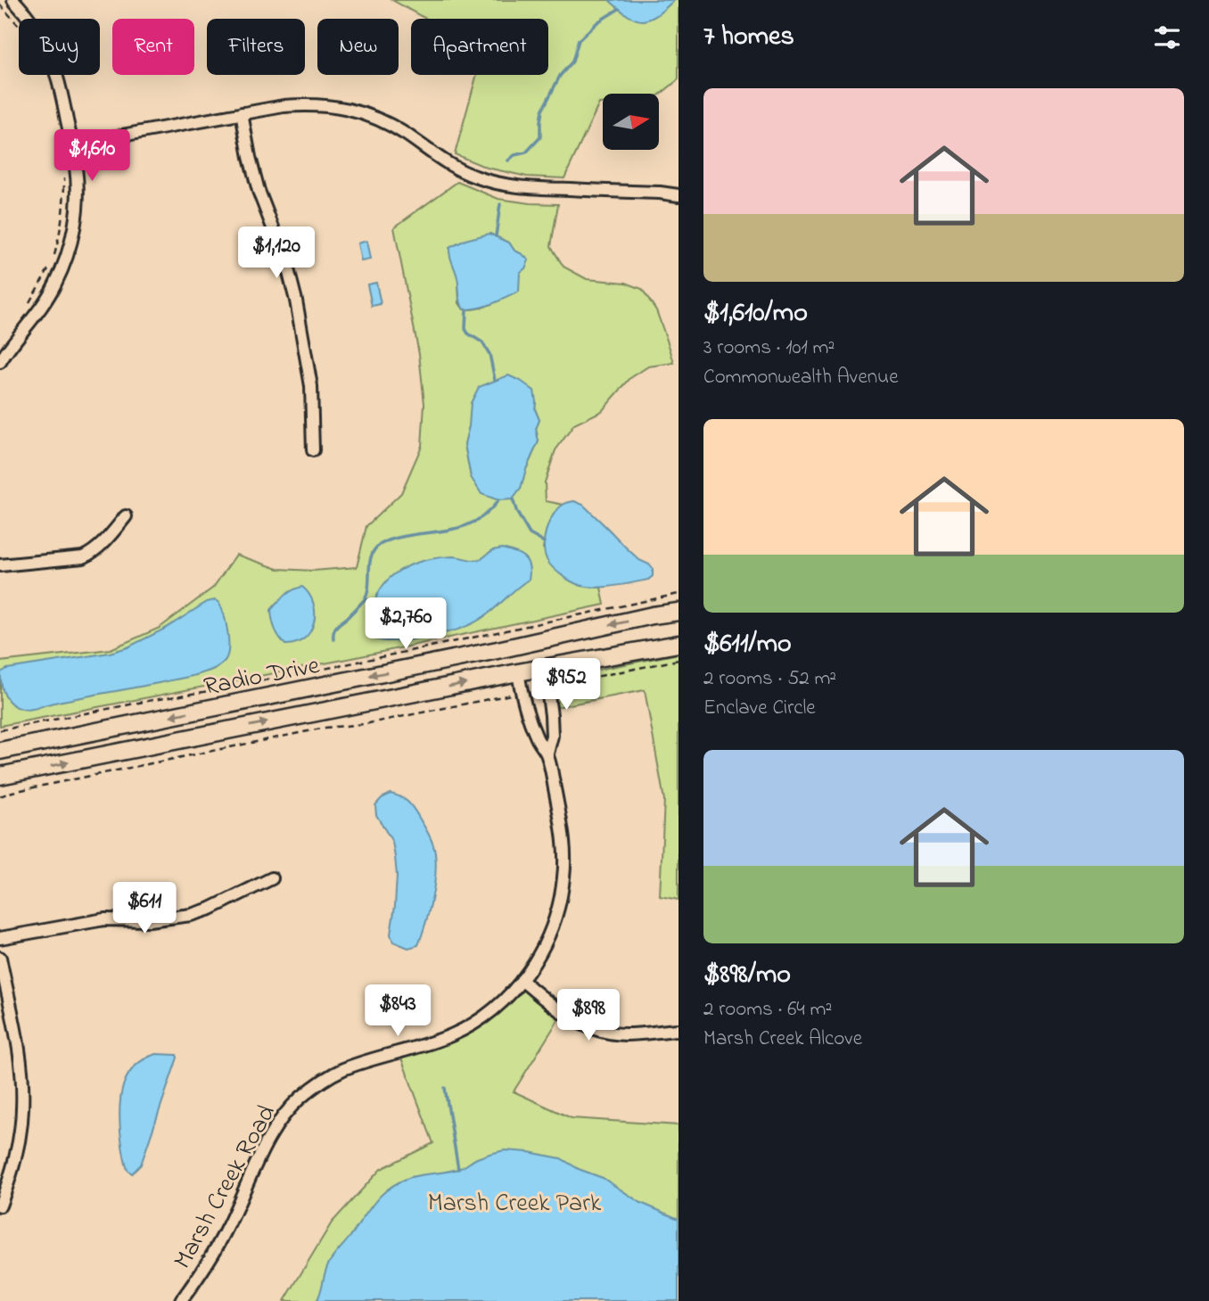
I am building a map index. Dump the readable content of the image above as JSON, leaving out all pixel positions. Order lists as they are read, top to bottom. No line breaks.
{"streets":{"main road":["Radio Drive"],"street":["Marsh Creek Road"]},"crossings":[["Radio Drive","Marsh Creek Road"]],"parks":["Marsh Creek Park"],"north":"right","page":{"heading":"7 homes","chip":["Buy","Rent","Filters","New","Apartment"],"list":[{"name":"$1,610/mo","note":"3 rooms · 101 m² · Commonwealth Avenue"},{"name":"$611/mo","note":"2 rooms · 52 m² · Enclave Circle"},{"name":"$898/mo","note":"2 rooms · 64 m² · Marsh Creek Alcove"}],"price":["$1,610","$1,120","$2,760","$952","$611","$843","$898"]}}
